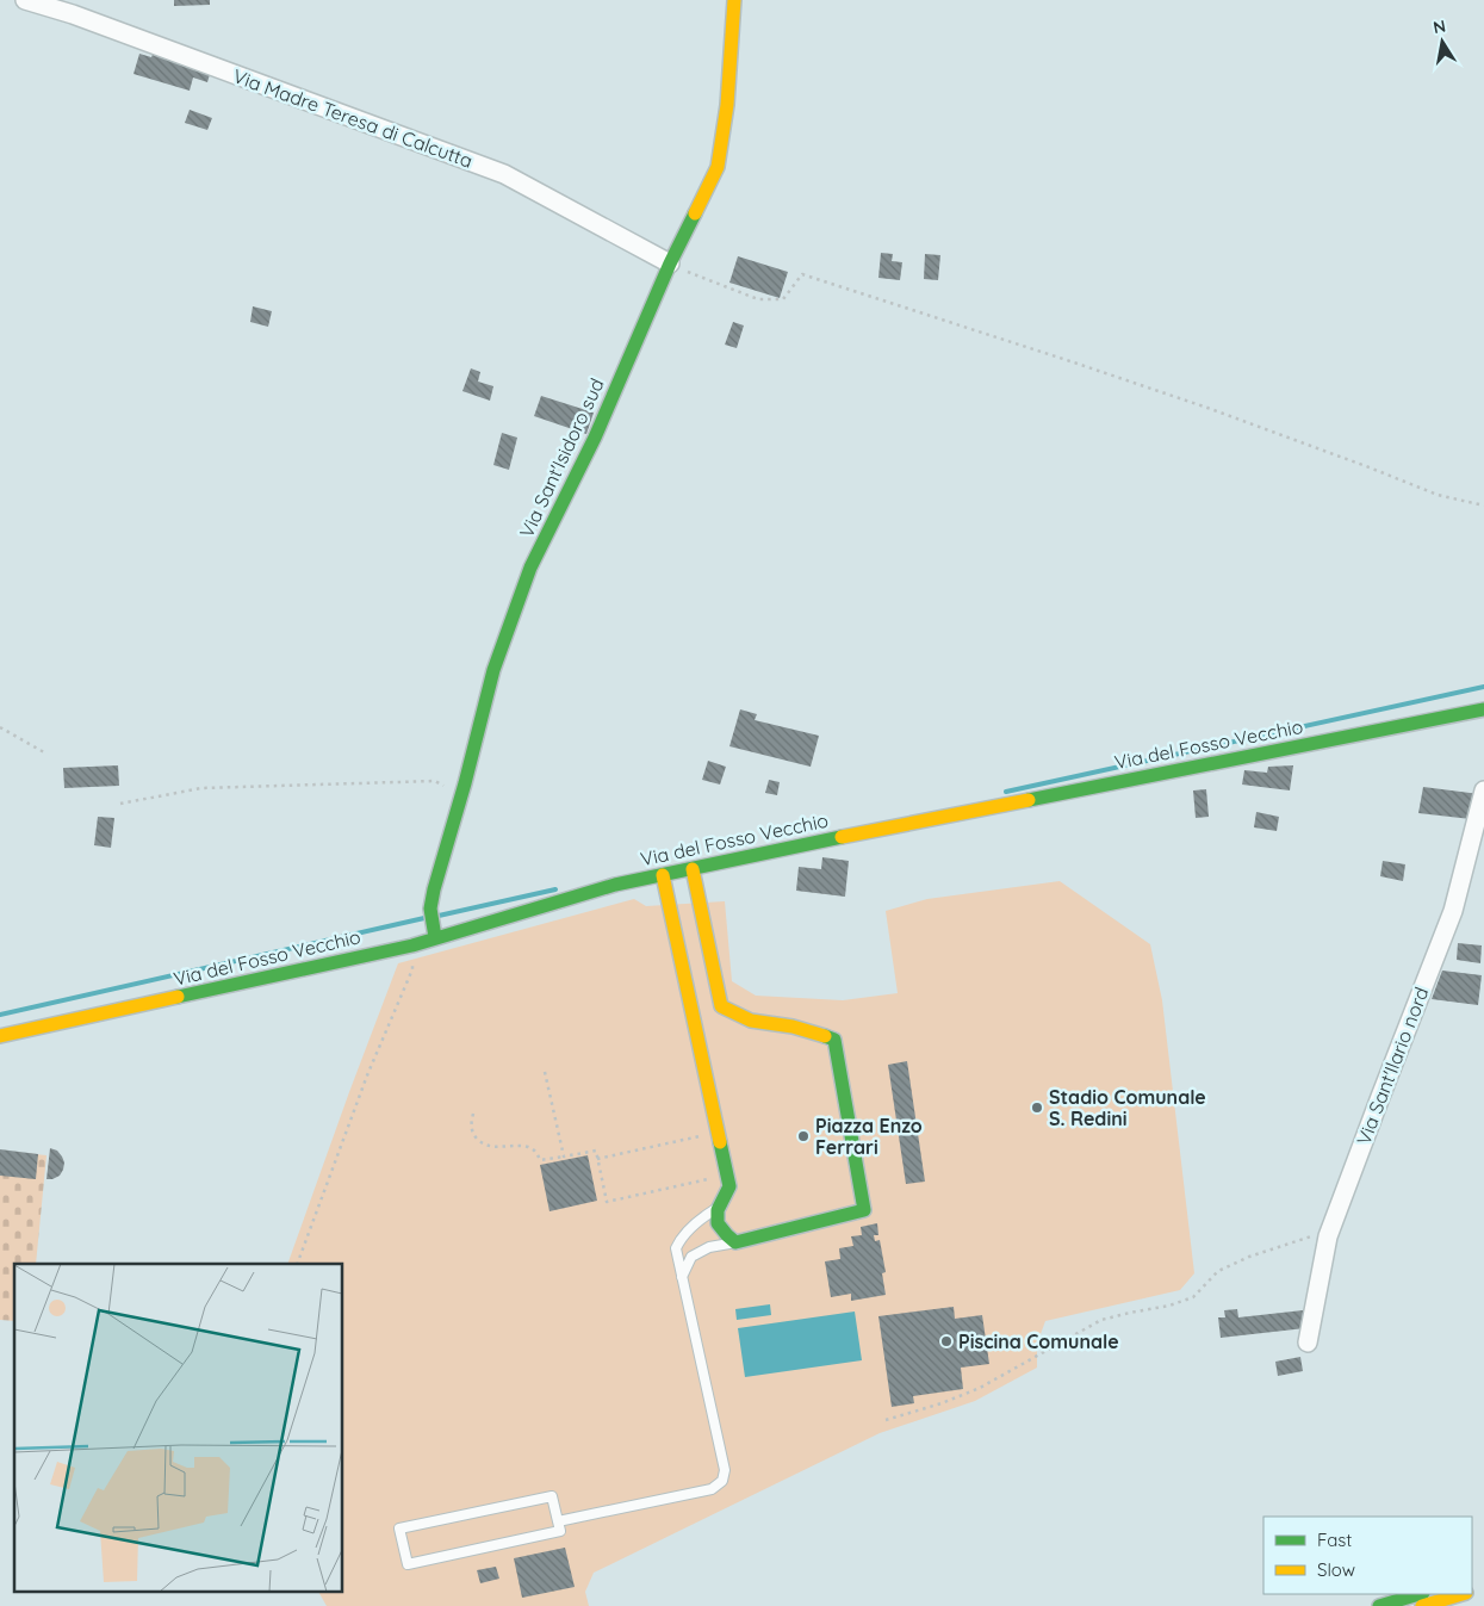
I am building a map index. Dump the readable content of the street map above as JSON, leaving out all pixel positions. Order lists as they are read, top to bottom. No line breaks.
{"streets":{"main road":["Via Sant'Isidoro sud","Via del Fosso Vecchio"],"street":["Via Madre Teresa di Calcutta","Via Sant'Ilario nord"]},"crossings":[["Via Madre Teresa di Calcutta","Via Sant'Isidoro sud"],["Via Sant'Isidoro sud","Via del Fosso Vecchio"]],"places":["Stadio Comunale S. Redini","Piazza Enzo Ferrari","Piscina Comunale"],"legend":["Fast","Slow"],"north":"top"}
